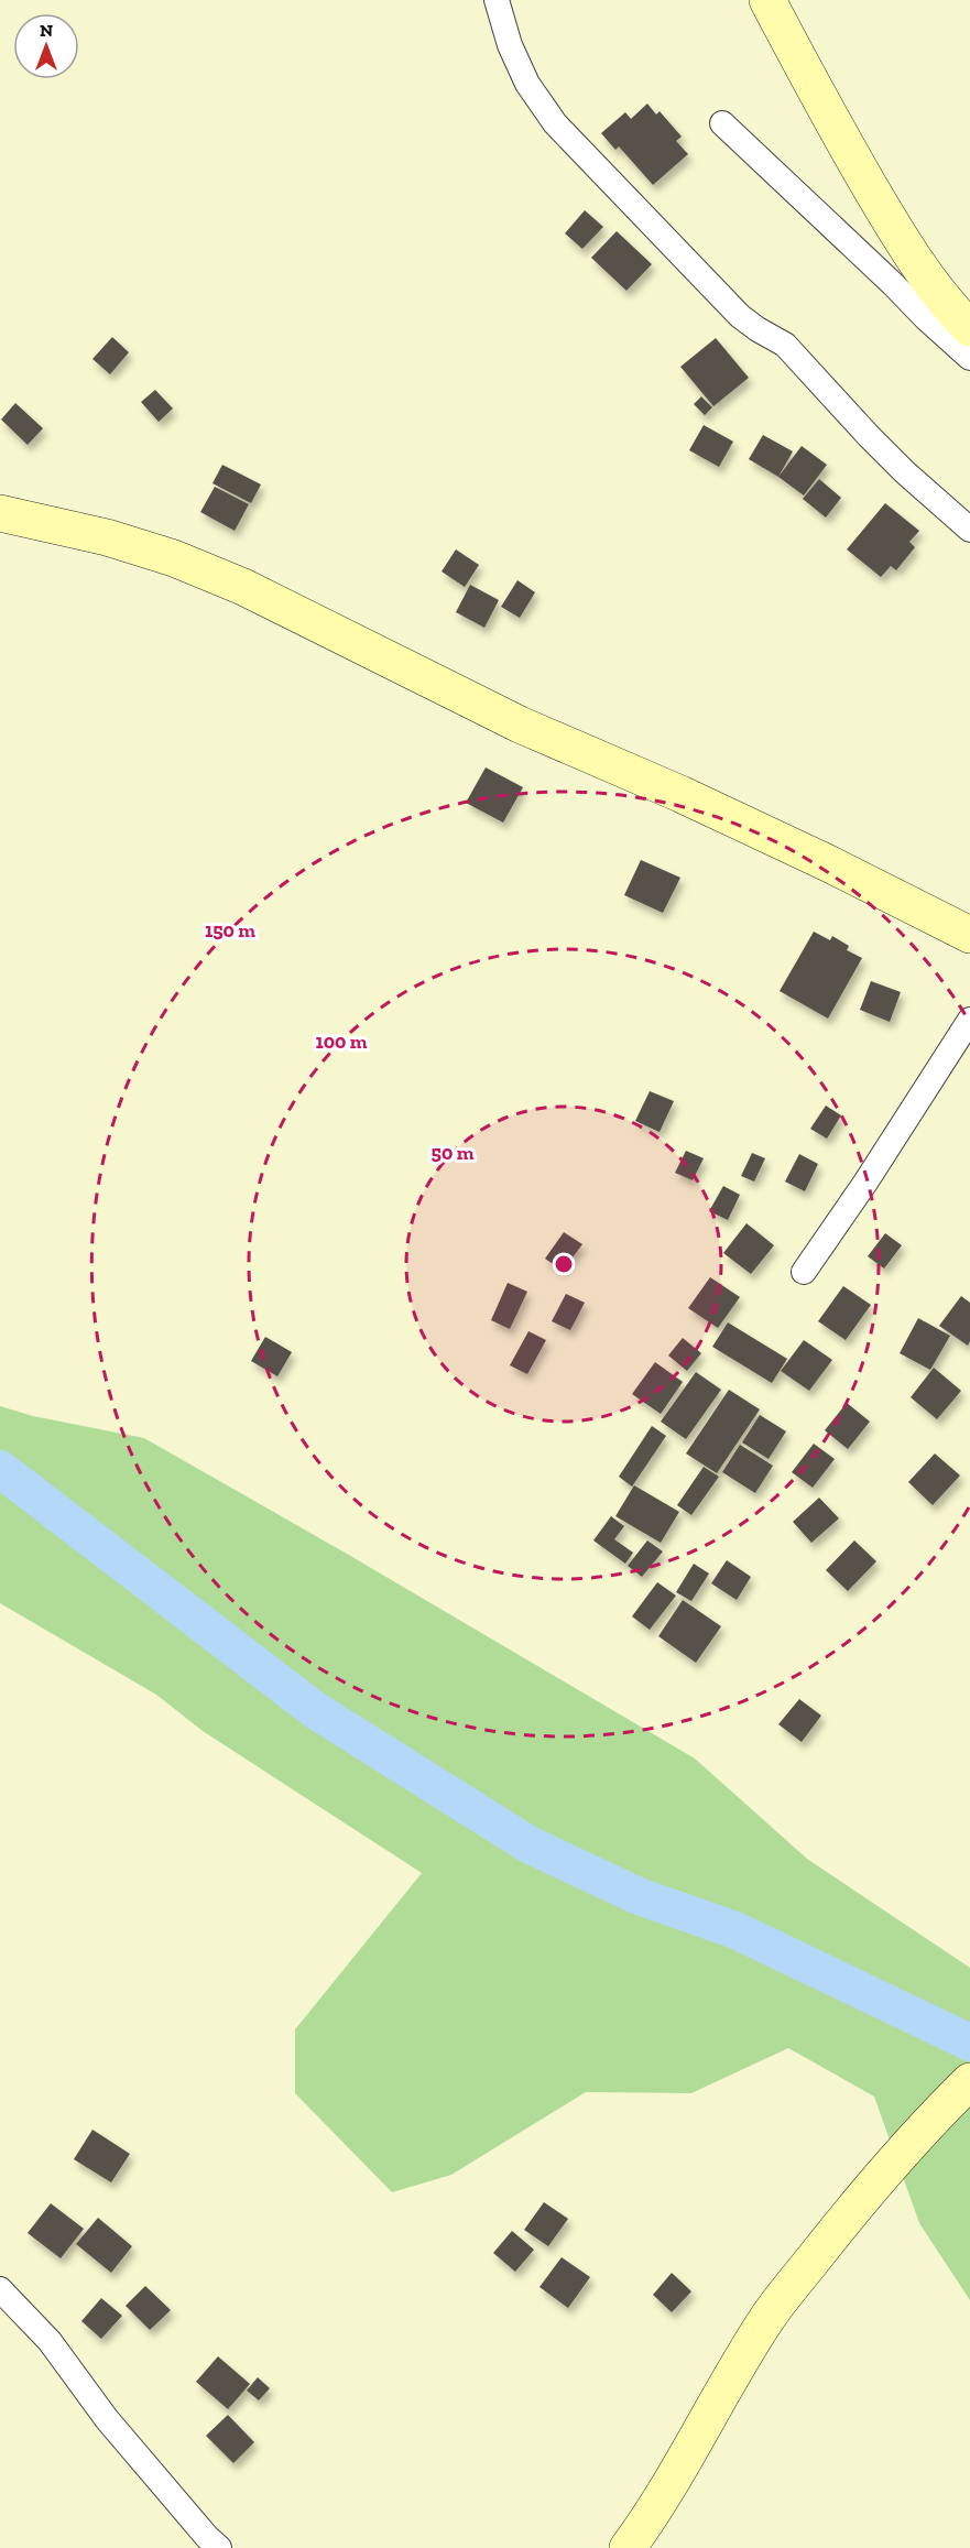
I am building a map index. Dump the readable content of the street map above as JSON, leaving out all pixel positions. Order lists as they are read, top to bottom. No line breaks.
{"north":"top","rings":["150 m","100 m","50 m"]}
